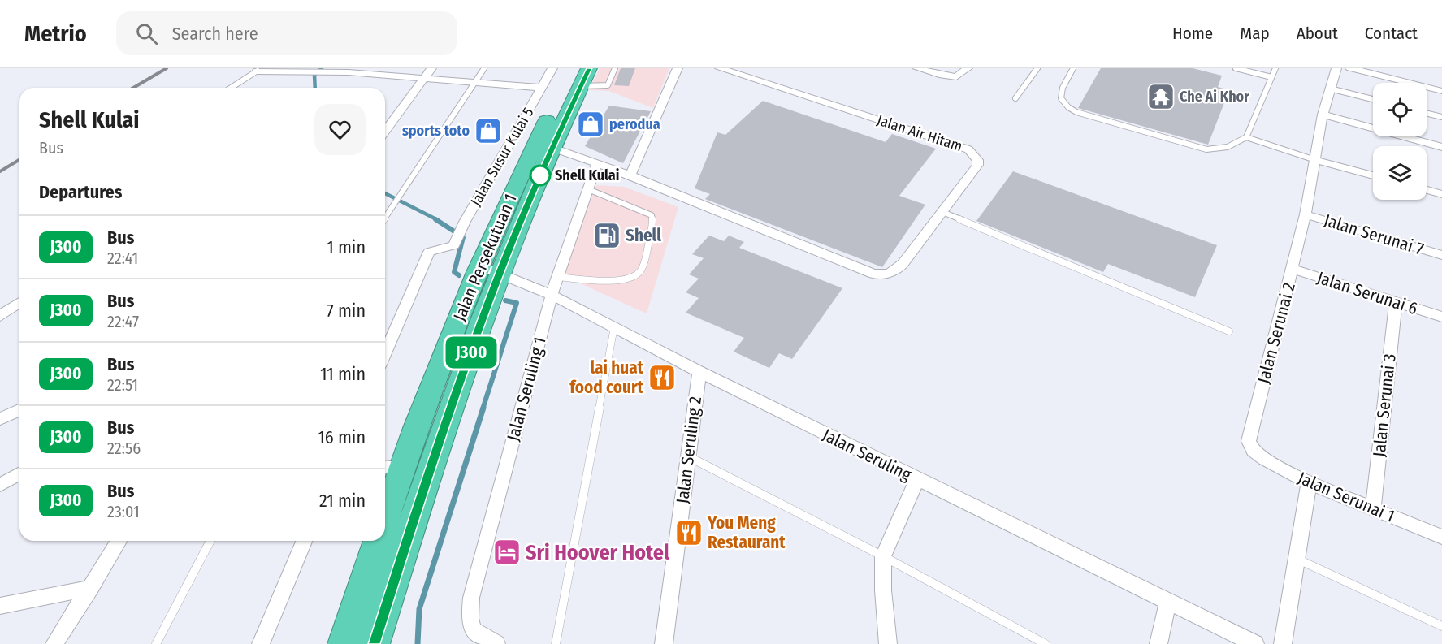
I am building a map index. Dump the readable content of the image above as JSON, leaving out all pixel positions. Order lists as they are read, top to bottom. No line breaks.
{"streets":{"highway":["Jalan Persekutuan 1"],"street":["Jalan Air Hitam","Jalan Susur Kulai 5","Jalan Serunai 7","Jalan Serunai 6","Jalan Serunai 2","Jalan Seruling 1","Jalan Serunai 3","Jalan Seruling 2","Jalan Seruling","Jalan Serunai 1"]},"crossings":[["Jalan Serunai 7","Jalan Serunai 2"],["Jalan Persekutuan 1","Jalan Seruling"],["Jalan Serunai 6","Jalan Serunai 2"],["Jalan Serunai 6","Jalan Serunai 3"],["Jalan Serunai 2","Jalan Serunai 1"],["Jalan Seruling 1","Jalan Seruling"],["Jalan Serunai 3","Jalan Serunai 1"],["Jalan Seruling 2","Jalan Seruling"]],"places":{"temple":["Che Ai Khor"],"shop":["perodua","sports toto"],"other":["Shell Kulai"],"fuel station":["Shell"],"restaurant":["lai huat food court","You Meng Restaurant"],"hotel":["Sri Hoover Hotel"]},"lines":["bus line J300"],"page":{"header":"Metrio","search":"Search here","nav":["Home","Map","About","Contact"],"on_map":"J300","heading":[["Shell Kulai","Bus"],"Departures"],"list":[{"mark":"J300","name":"Bus","note":"22:41","value":"1 min"},{"mark":"J300","name":"Bus","note":"22:47","value":"7 min"},{"mark":"J300","name":"Bus","note":"22:51","value":"11 min"},{"mark":"J300","name":"Bus","note":"22:56","value":"16 min"},{"mark":"J300","name":"Bus","note":"23:01","value":"21 min"}]}}
